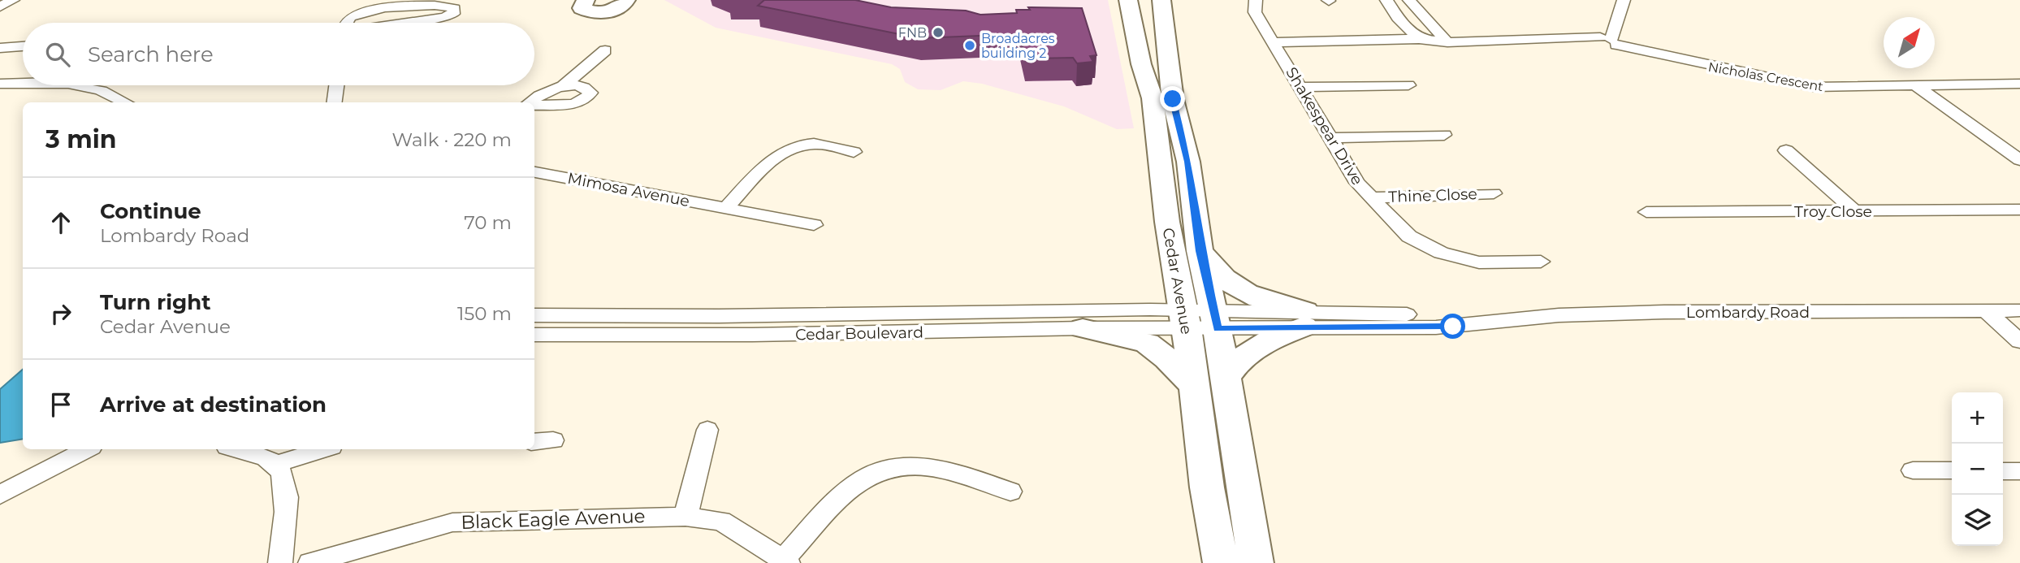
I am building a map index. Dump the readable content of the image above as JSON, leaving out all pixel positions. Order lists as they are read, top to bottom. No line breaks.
{"streets":{"main road":["Cedar Avenue"],"street":["Nicholas Crescent","Shakespear Drive","Mimosa Avenue","Thine Close","Troy Close","Lombardy Road","Cedar Boulevard","Black Eagle Avenue"]},"crossings":[["Nicholas Crescent","Shakespear Drive"],["Shakespear Drive","Thine Close"],["Cedar Avenue","Lombardy Road"],["Cedar Avenue","Cedar Boulevard"],["Lombardy Road","Cedar Boulevard"]],"places":["FNB","Broadacres building 2"],"north":"top right","page":{"search":"Search here","heading":["3 min","Walk · 220 m"],"list":[["Continue","Lombardy Road","70 m"],["Turn right","Cedar Avenue","150 m"],"Arrive at destination"],"map_buttons":["+","−"]}}
